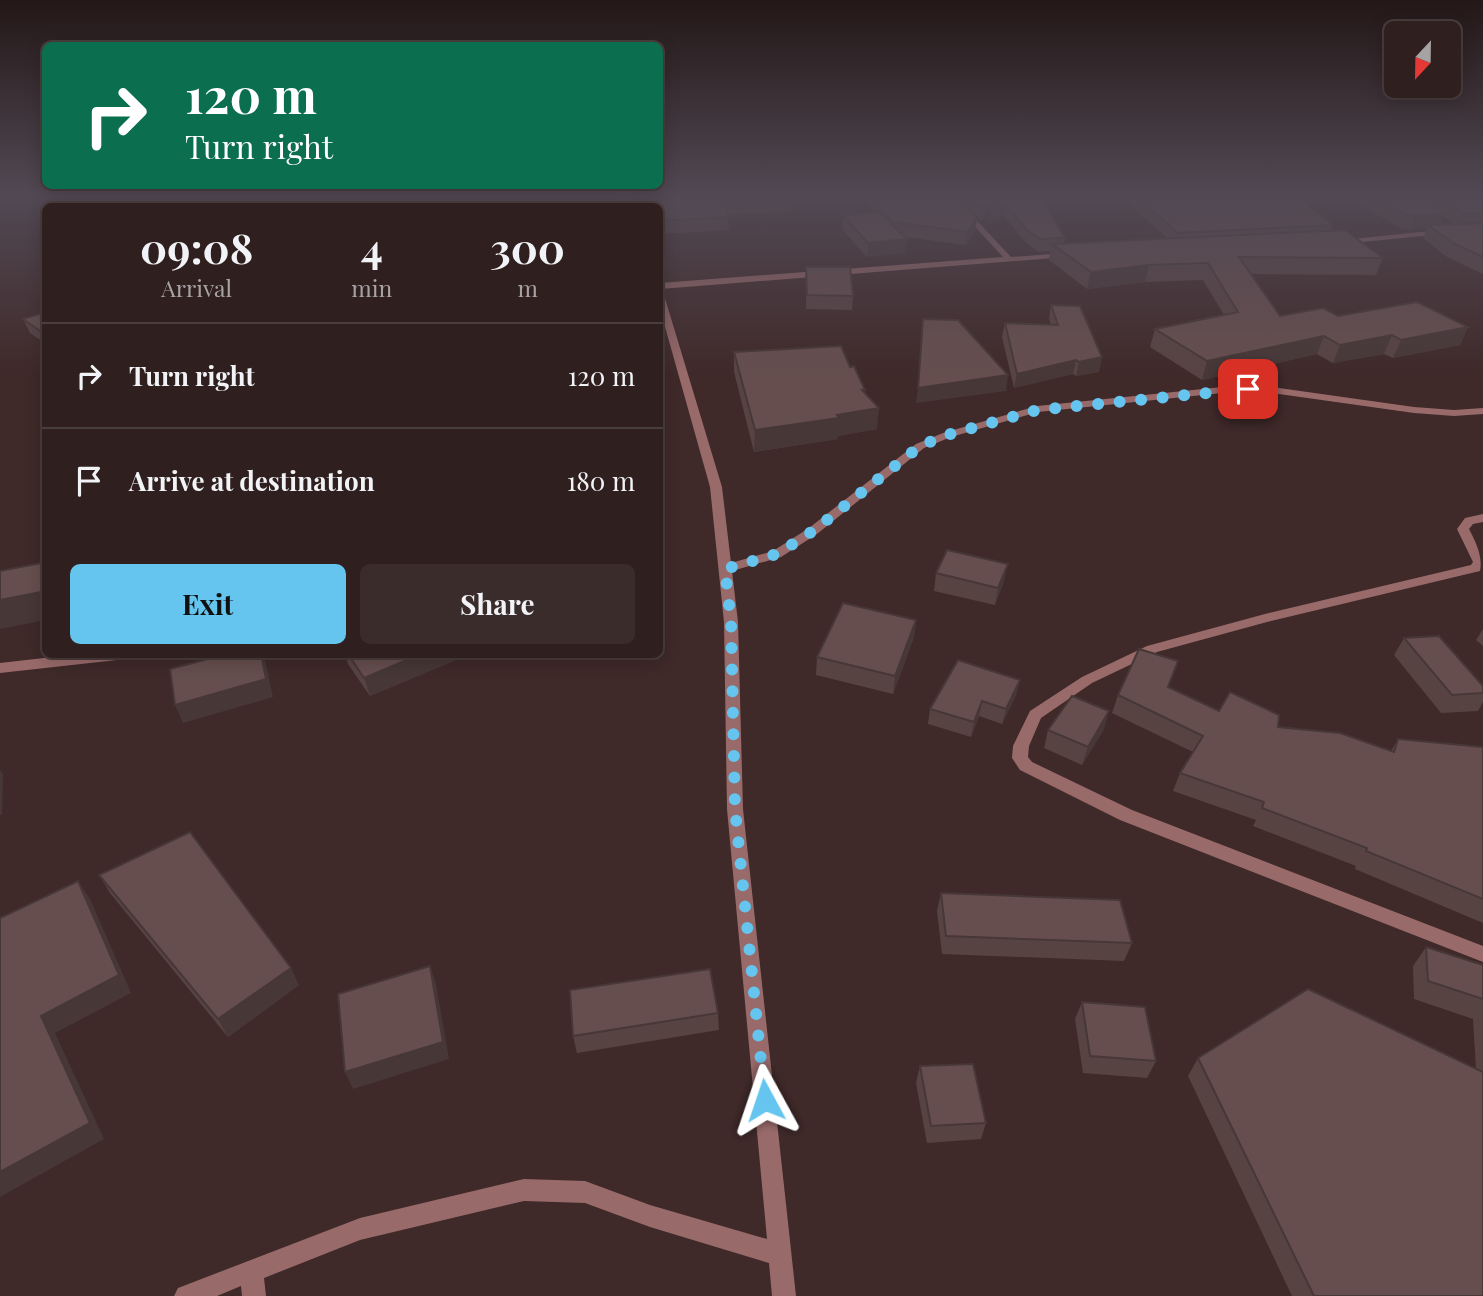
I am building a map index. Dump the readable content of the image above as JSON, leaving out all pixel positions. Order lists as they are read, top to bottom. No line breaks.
{"north":"bottom","page":{"turn":["120 m","Turn right"],"eta":["09:08","Arrival","4","min","300","m"],"list":[{"name":"Turn right","value":"120 m"},{"name":"Arrive at destination","value":"180 m"}],"buttons":["Exit","Share"]}}
